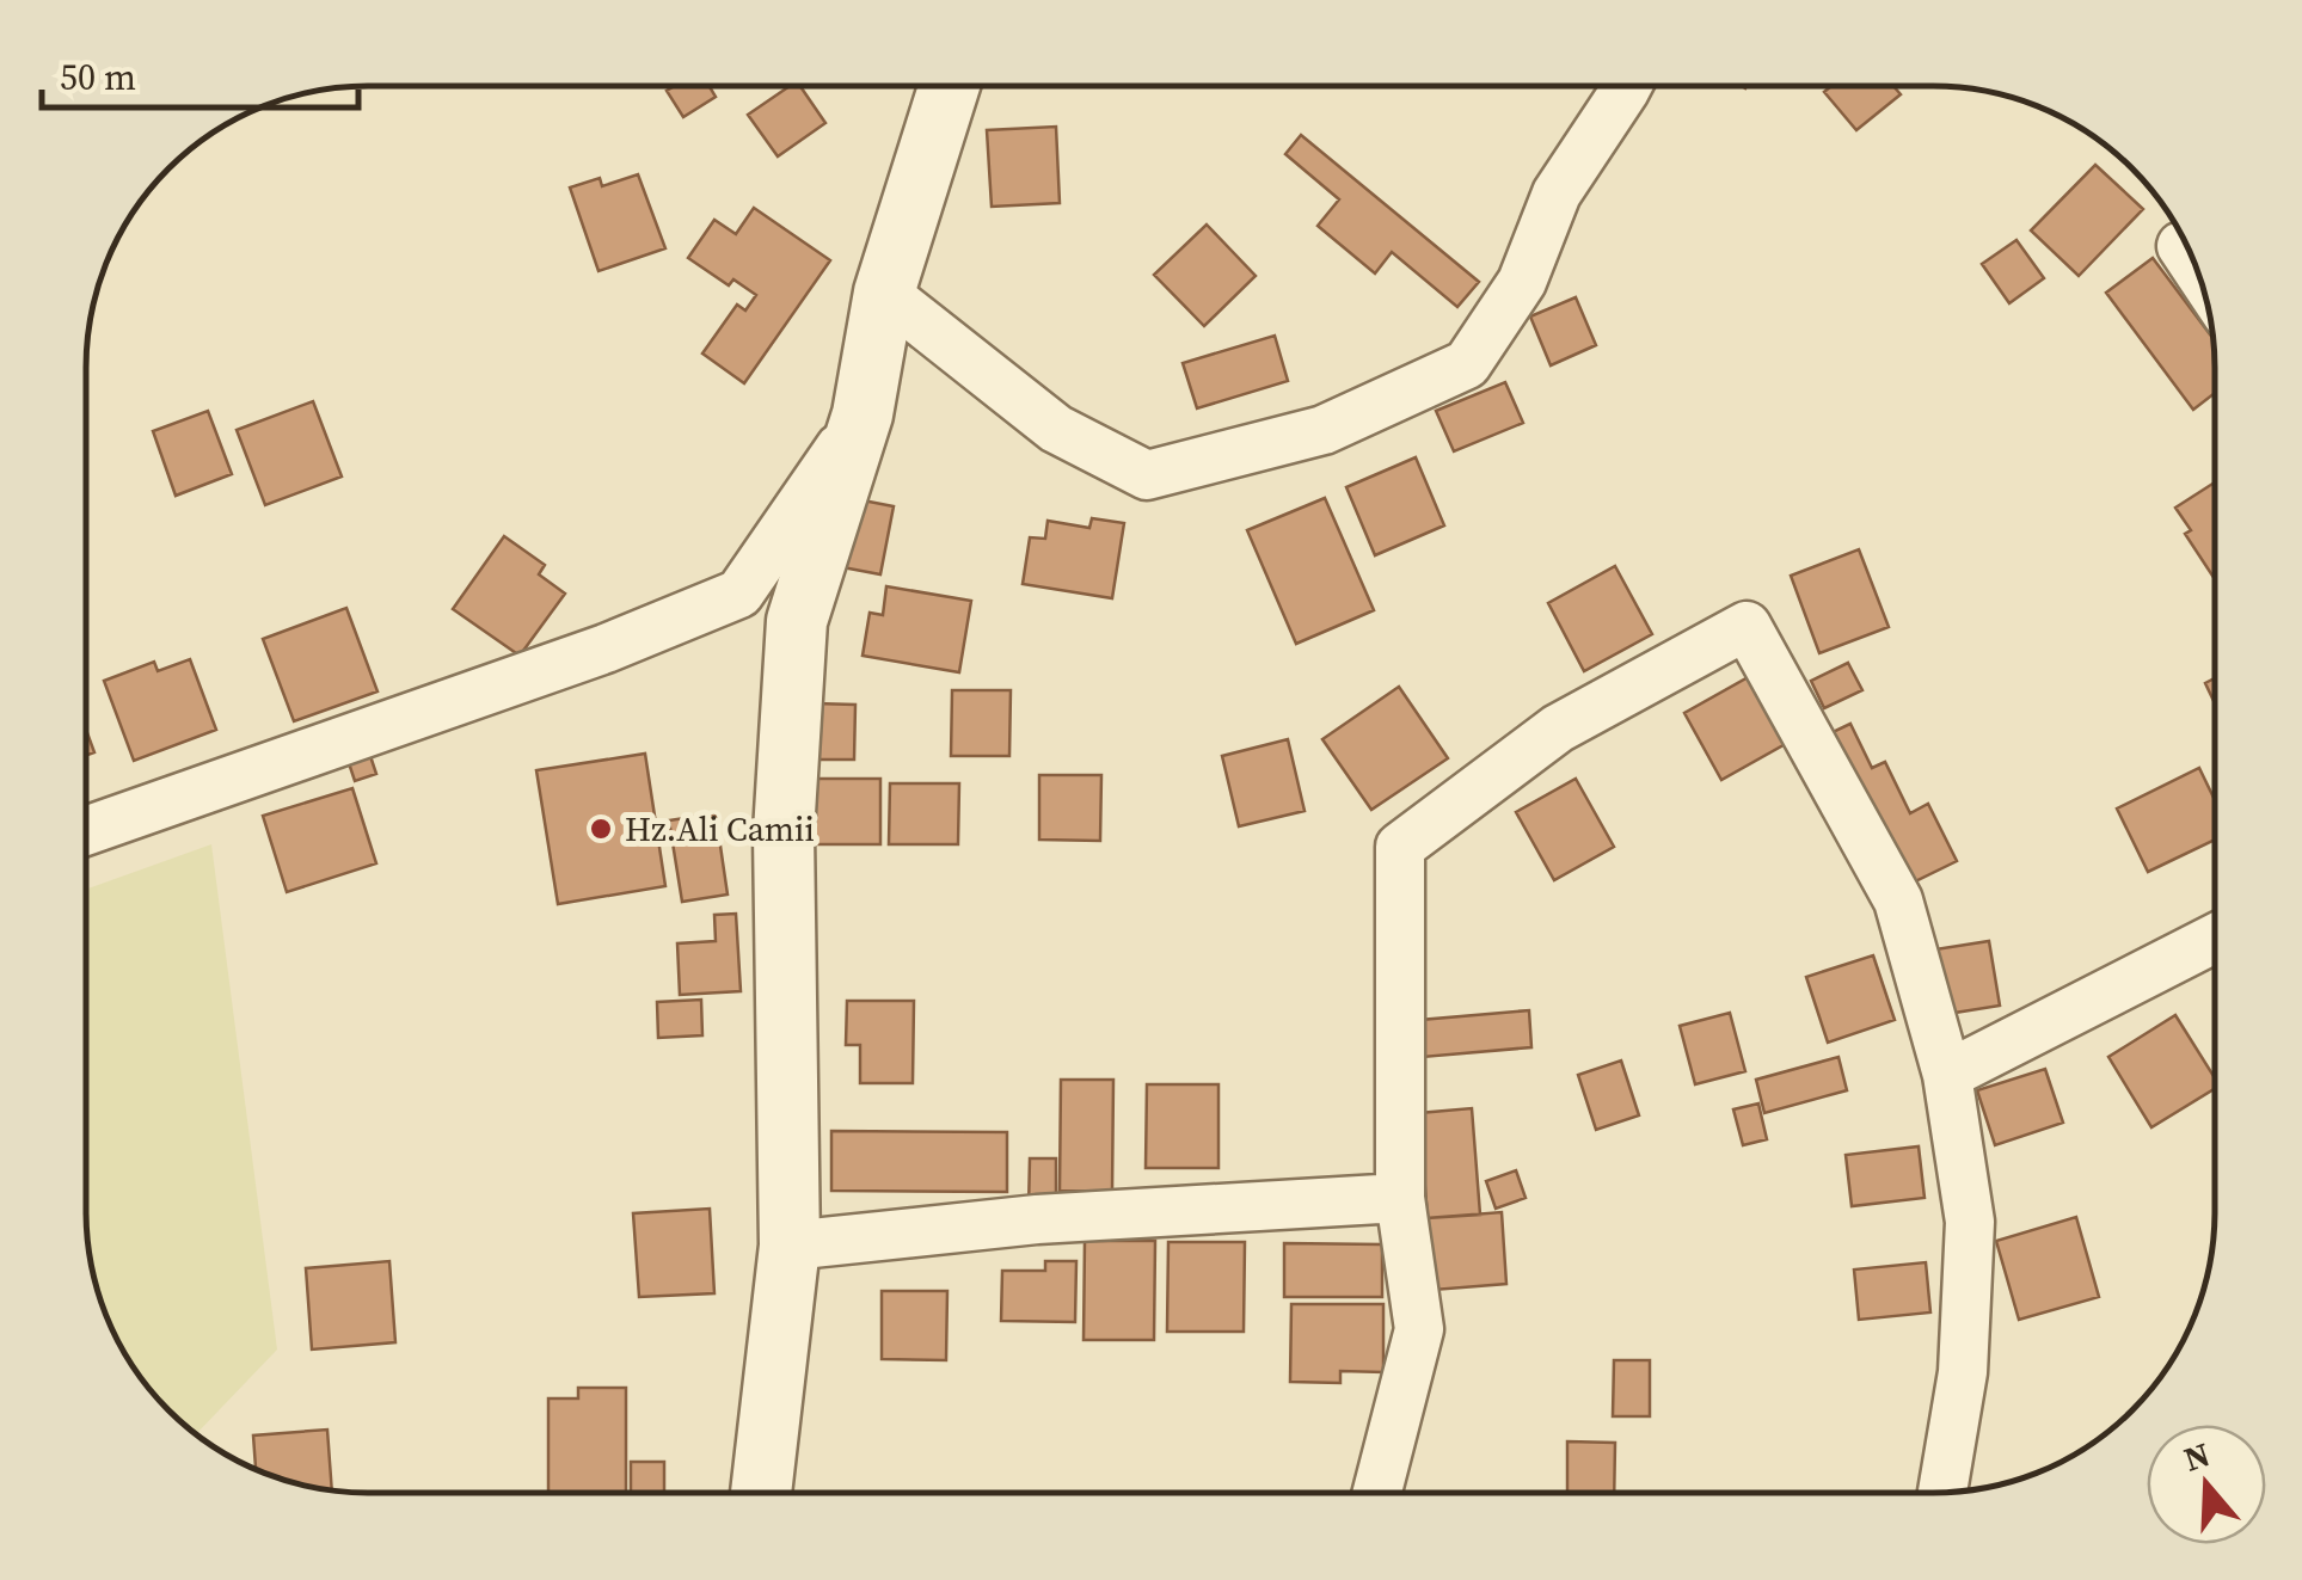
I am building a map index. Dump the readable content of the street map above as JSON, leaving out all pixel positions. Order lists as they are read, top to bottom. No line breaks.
{"places":["Hz.Ali Camii"],"scale_bar":"50 m","north":"top"}
